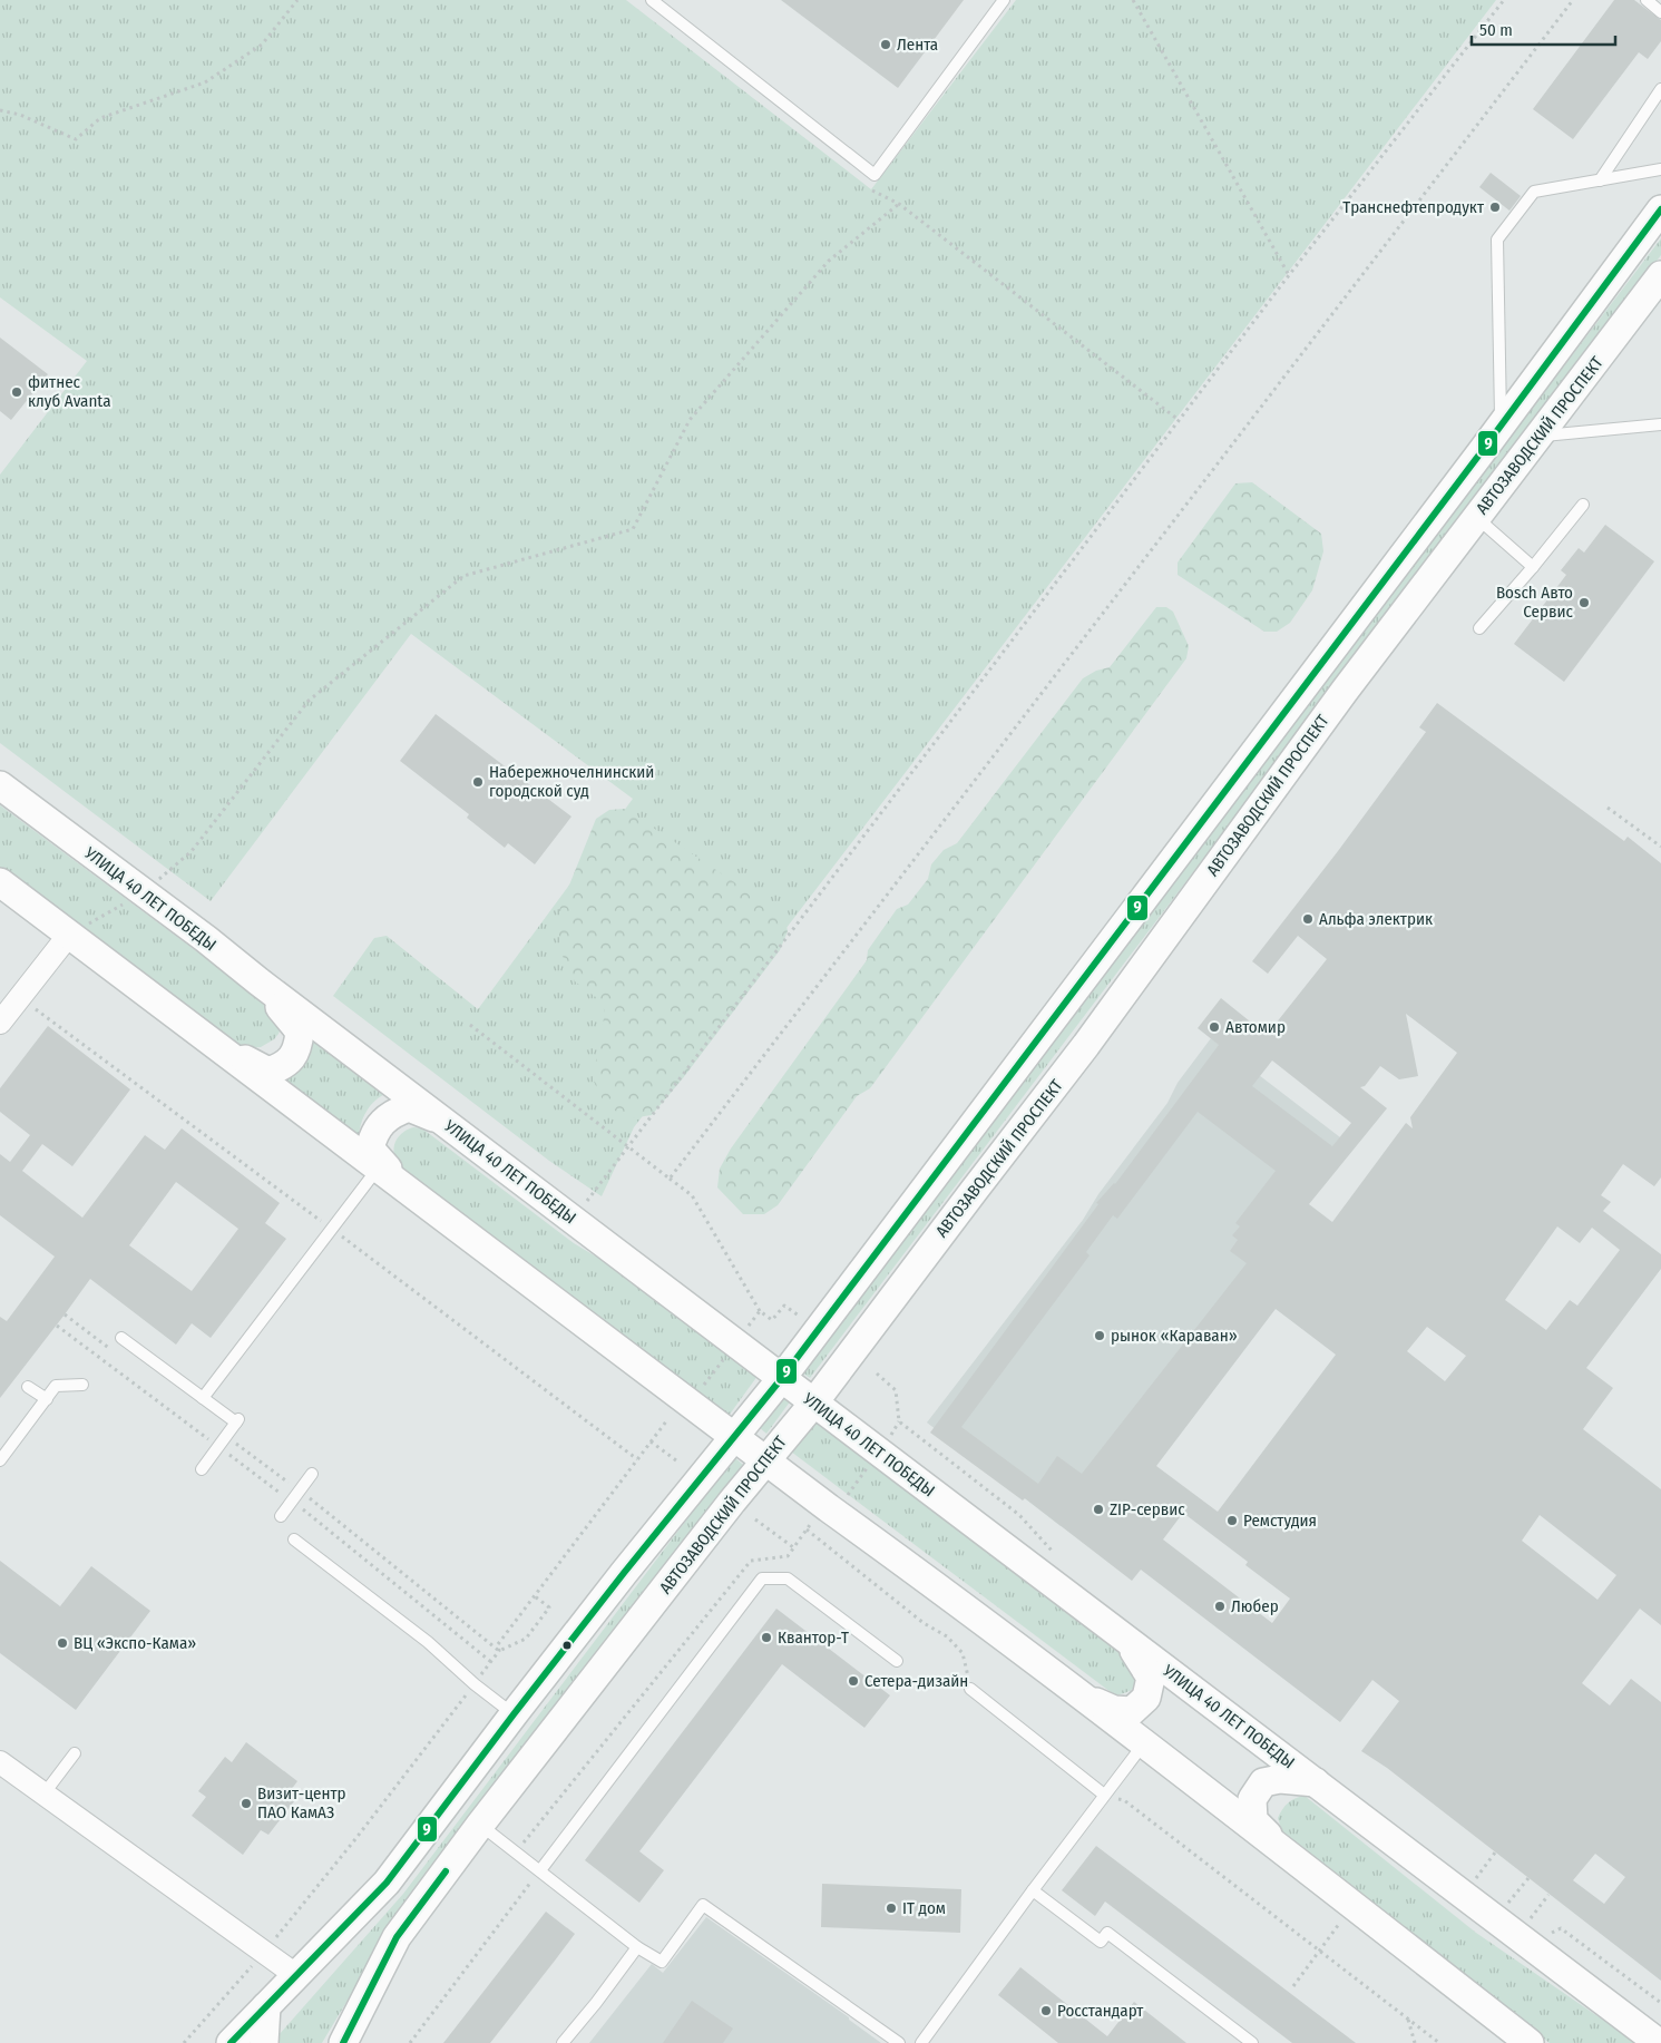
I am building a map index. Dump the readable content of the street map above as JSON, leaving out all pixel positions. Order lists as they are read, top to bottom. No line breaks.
{"streets":{"street":["АВТОЗАВОДСКИЙ ПРОСПЕКТ","УЛИЦА 40 ЛЕТ ПОБЕДЫ"]},"crossings":[["АВТОЗАВОДСКИЙ ПРОСПЕКТ","УЛИЦА 40 ЛЕТ ПОБЕДЫ"]],"places":["Лента","Транснефтепродукт","фитнес клуб Avanta","Bosch Авто Сервис","Набережночелнинский городской суд","Альфа электрик","Автомир","рынок «Караван»","ZIP-сервис","Ремстудия","Любер","Квантор-Т","ВЦ «Экспо-Кама»","Сетера-дизайн","Визит-центр ПАО КамАЗ","IT дом","Росстандарт"],"lines":["transit line 9"],"scale_bar":"50 m"}
